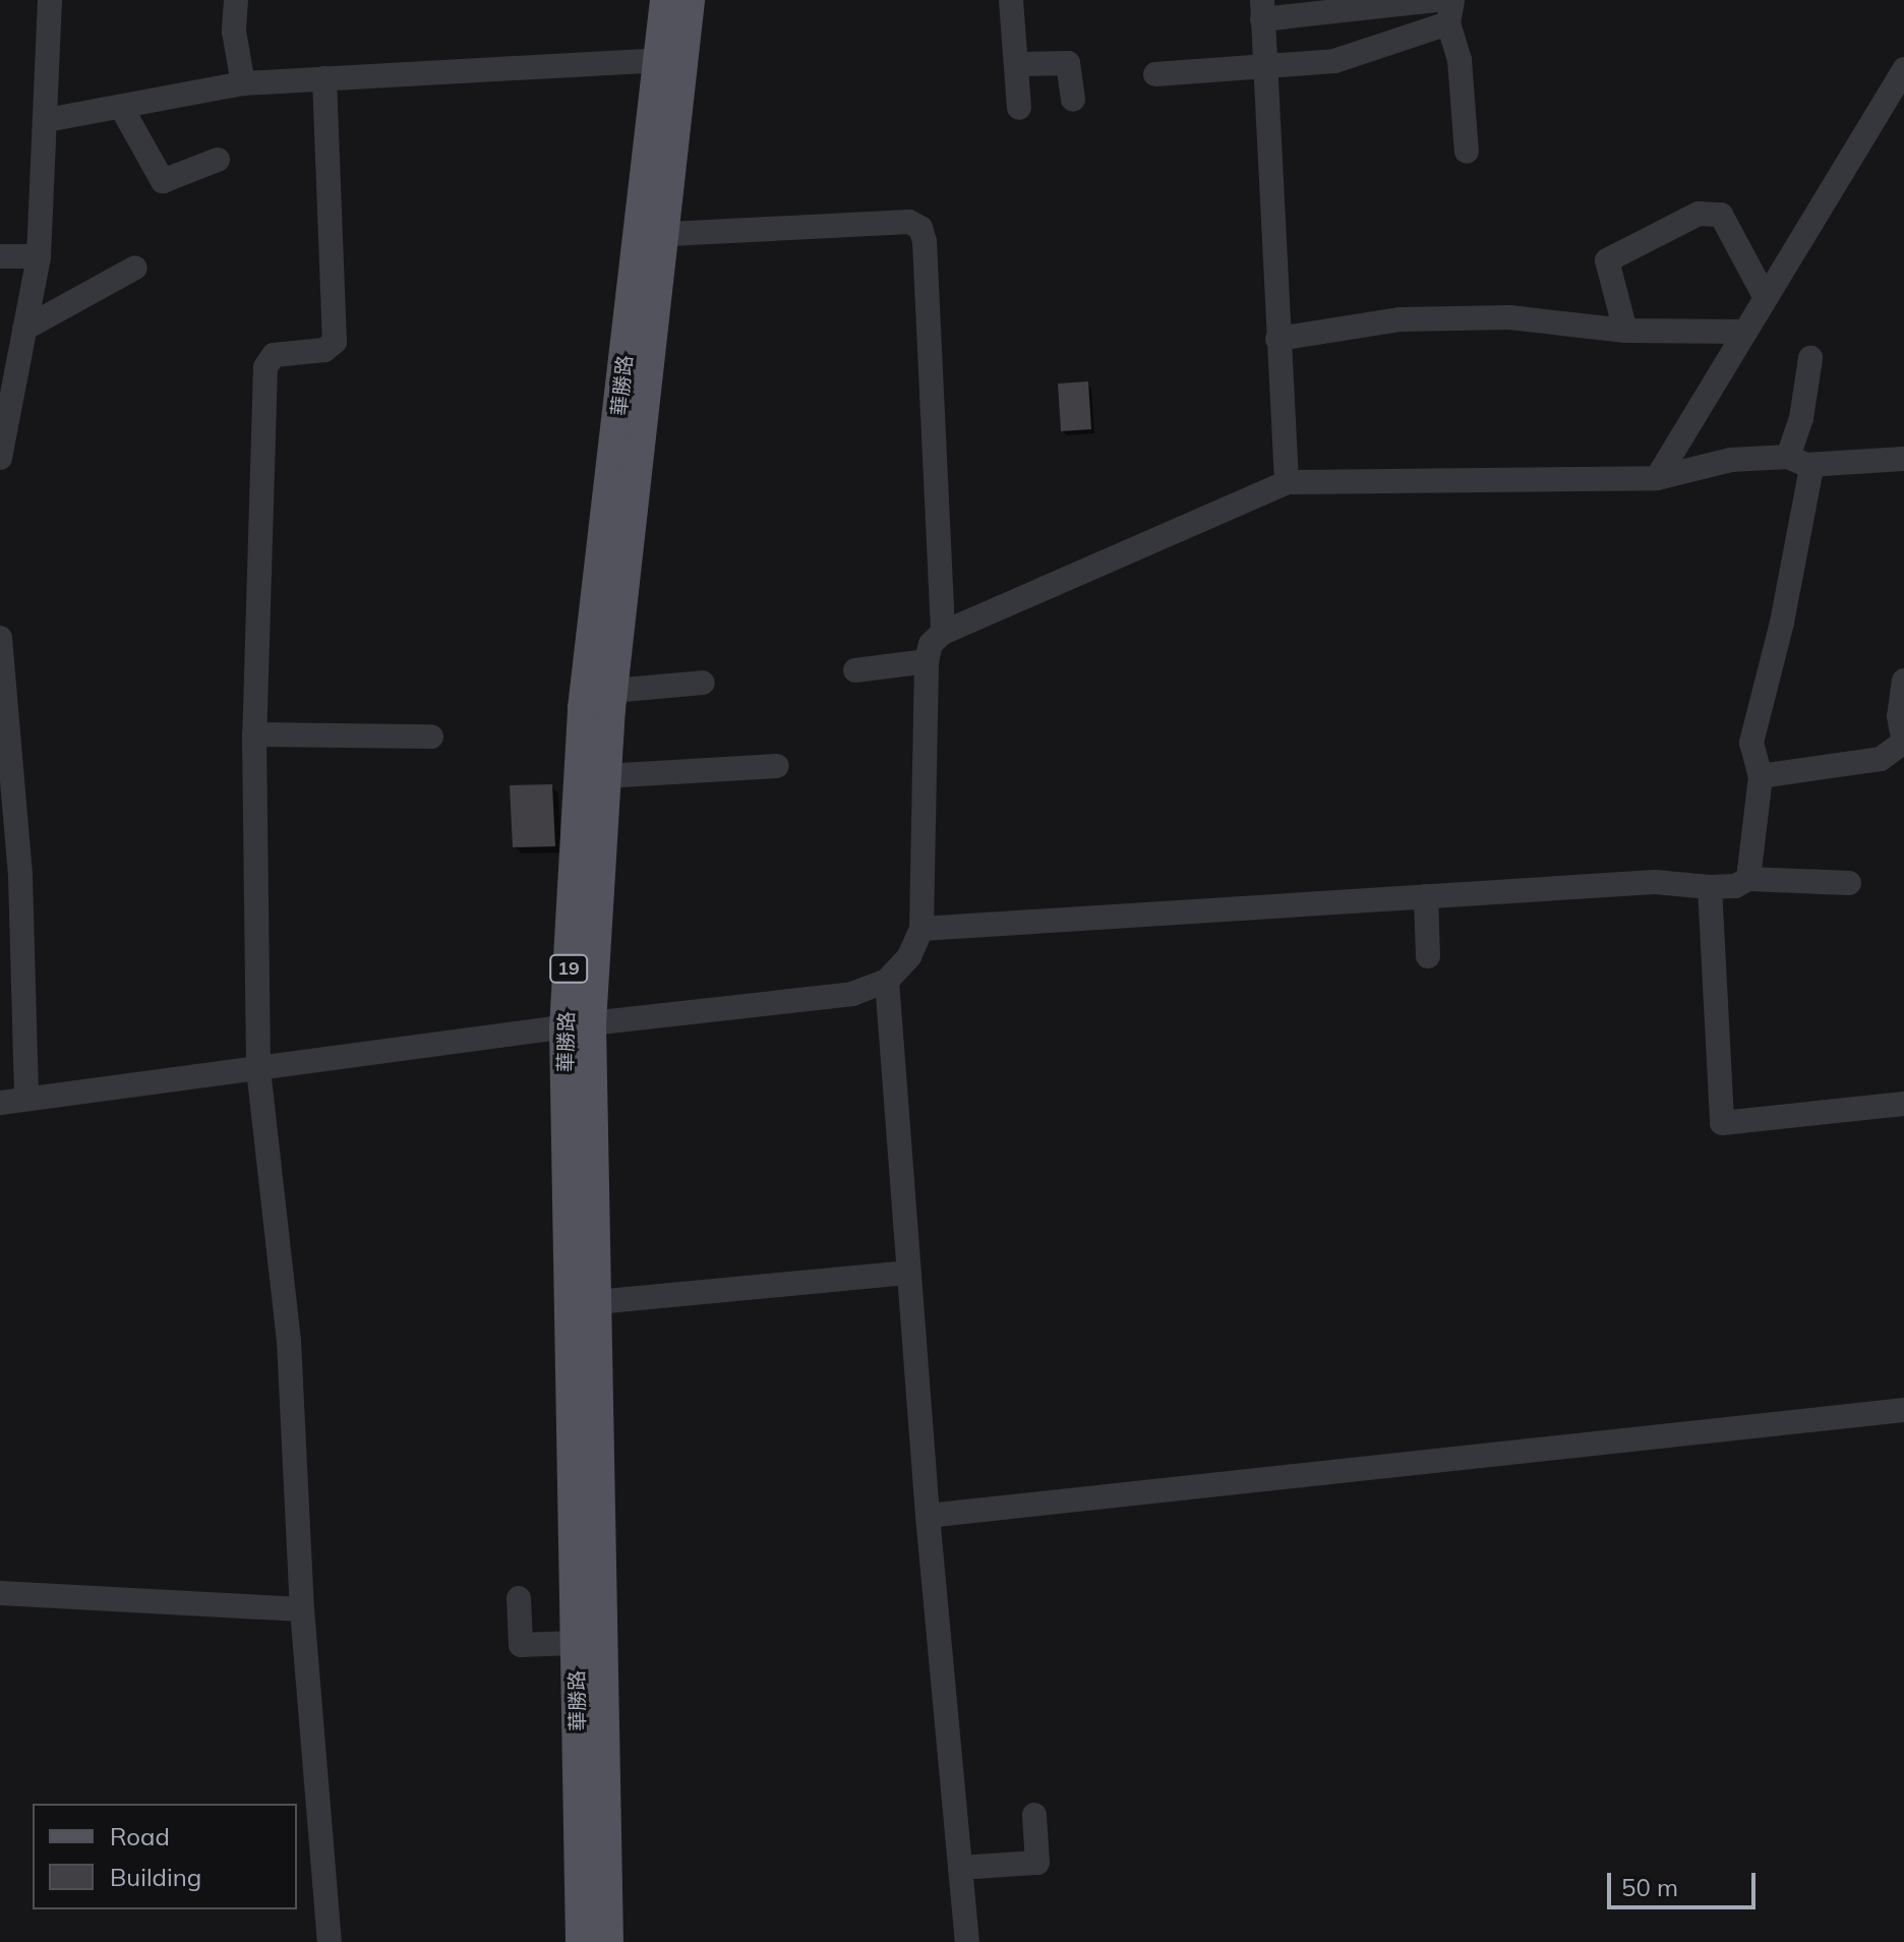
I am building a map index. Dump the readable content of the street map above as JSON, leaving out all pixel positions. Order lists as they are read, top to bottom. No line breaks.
{"streets":{"main road":["華勝路","19"]},"legend":["Road","Building"],"scale_bar":"50 m"}
